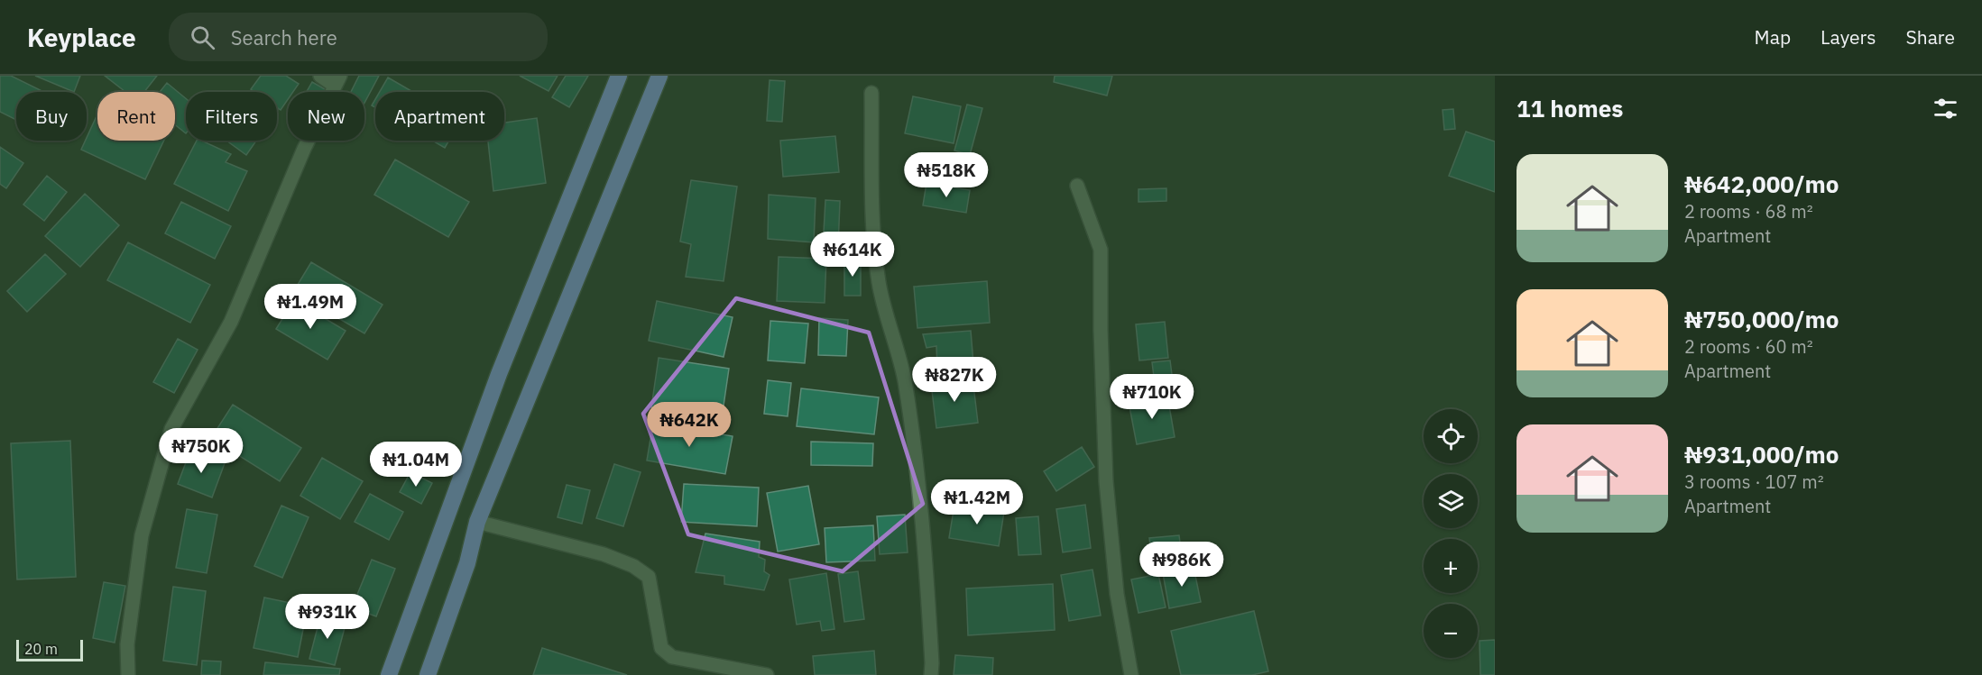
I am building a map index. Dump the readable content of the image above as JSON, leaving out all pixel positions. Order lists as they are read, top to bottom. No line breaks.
{"scale_bar":"20 m","page":{"header":"Keyplace","search":"Search here","nav":["Map","Layers","Share"],"heading":"11 homes","chip":["Buy","Rent","Filters","New","Apartment"],"list":[{"name":"₦642,000/mo","note":"2 rooms · 68 m² · Apartment"},{"name":"₦750,000/mo","note":"2 rooms · 60 m² · Apartment"},{"name":"₦931,000/mo","note":"3 rooms · 107 m² · Apartment"}],"price":["₦518K","₦614K","₦1.49M","₦827K","₦710K","₦642K","₦750K","₦1.04M","₦1.42M","₦986K","₦931K"],"map_buttons":["+","−"],"scale":"20 m"}}
